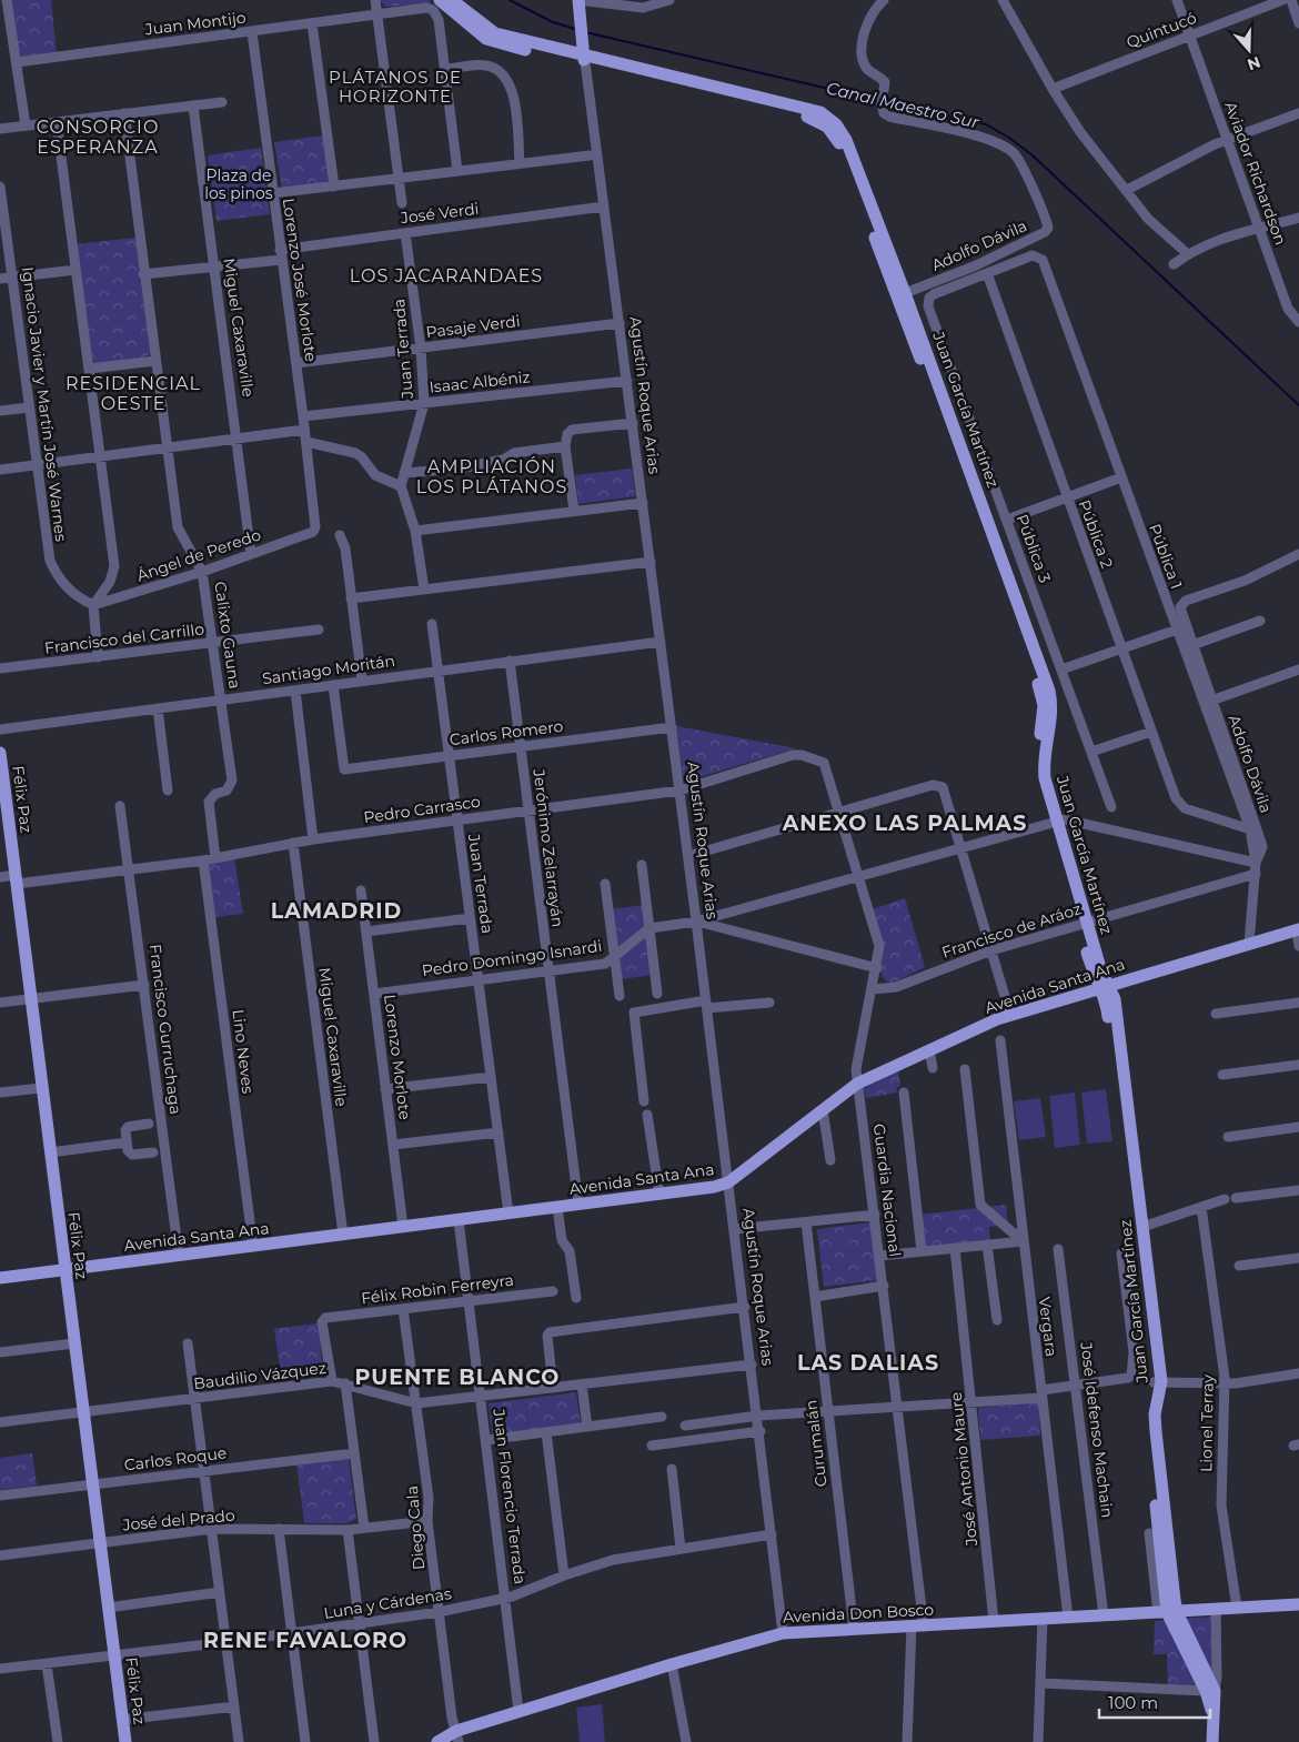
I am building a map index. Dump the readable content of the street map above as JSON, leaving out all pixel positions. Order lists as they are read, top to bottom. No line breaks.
{"streets":{"main road":["Juan García Martínez","Félix Paz","Avenida Santa Ana","Avenida Don Bosco"],"street":["Juan Montijo","Quintucó","Aviador Richardson","José Verdi","Adolfo Dávila","Lorenzo José Morlote","Pasaje Verdi","Miguel Caxaraville","Juan Terrada","Isaac Albéniz","Agustín Roque Arias","Ignacio Javier y Martín José Warnes","Pública 2","Pública 3","Ángel de Peredo","Pública 1","Calixto Gauna","Francisco del Carrillo","Santiago Moritán","Carlos Romero","Pedro Carrasco","Jerónimo Zelarrayán","Francisco de Aráoz","Pedro Domingo Isnardi","Francisco Gurruchaga","Lino Neves","Lorenzo Morlote","Guardia Nacional","Félix Robin Ferreyra","Vergara","Baudilio Vázquez","Lionel Terray","José Idefenso Machain","Curumalán","Carlos Roque","José Antonio Maure","Juan Florencio Terrada","José del Prado","Diego Cala","Luna y Cárdenas"]},"crossings":[["Juan Montijo","Lorenzo José Morlote"],["Quintucó","Aviador Richardson"],["José Verdi","Lorenzo José Morlote"],["José Verdi","Miguel Caxaraville"],["José Verdi","Juan Terrada"],["José Verdi","Agustín Roque Arias"],["José Verdi","Calixto Gauna"],["Adolfo Dávila","Juan García Martínez"],["Adolfo Dávila","Pública 1"],["Adolfo Dávila","Francisco de Aráoz"],["Adolfo Dávila","Pedro Domingo Isnardi"],["Adolfo Dávila","Avenida Santa Ana"],["Lorenzo José Morlote","Pasaje Verdi"],["Lorenzo José Morlote","Isaac Albéniz"],["Lorenzo José Morlote","Ángel de Peredo"],["Pasaje Verdi","Juan Terrada"],["Pasaje Verdi","Agustín Roque Arias"],["Miguel Caxaraville","Ángel de Peredo"],["Miguel Caxaraville","Pedro Carrasco"],["Miguel Caxaraville","Avenida Santa Ana"],["Juan Terrada","Isaac Albéniz"],["Juan Terrada","Santiago Moritán"],["Juan Terrada","Carlos Romero"],["Juan Terrada","Pedro Carrasco"],["Juan Terrada","Pedro Domingo Isnardi"],["Juan Terrada","Avenida Santa Ana"],["Isaac Albéniz","Agustín Roque Arias"],["Agustín Roque Arias","Juan García Martínez"],["Agustín Roque Arias","Santiago Moritán"],["Agustín Roque Arias","Carlos Romero"],["Agustín Roque Arias","Pedro Carrasco"],["Agustín Roque Arias","Pedro Domingo Isnardi"],["Agustín Roque Arias","Avenida Santa Ana"],["Agustín Roque Arias","Baudilio Vázquez"],["Agustín Roque Arias","Luna y Cárdenas"],["Agustín Roque Arias","Avenida Don Bosco"],["Ignacio Javier y Martín José Warnes","Ángel de Peredo"],["Juan García Martínez","Francisco de Aráoz"],["Juan García Martínez","Pedro Domingo Isnardi"],["Juan García Martínez","Avenida Santa Ana"],["Juan García Martínez","Avenida Don Bosco"],["Pública 2","Pública 3"],["Pública 2","Pública 1"],["Pública 3","Pública 1"],["Ángel de Peredo","Calixto Gauna"],["Pública 1","Francisco de Aráoz"],["Pública 1","Pedro Domingo Isnardi"],["Calixto Gauna","Francisco del Carrillo"],["Calixto Gauna","Santiago Moritán"],["Calixto Gauna","Pedro Carrasco"],["Santiago Moritán","Carlos Romero"],["Santiago Moritán","Jerónimo Zelarrayán"],["Carlos Romero","Jerónimo Zelarrayán"],["Félix Paz","Pedro Carrasco"],["Félix Paz","Avenida Santa Ana"],["Félix Paz","Baudilio Vázquez"],["Félix Paz","Carlos Roque"],["Félix Paz","José del Prado"],["Félix Paz","Luna y Cárdenas"],["Pedro Carrasco","Jerónimo Zelarrayán"],["Pedro Carrasco","Francisco Gurruchaga"],["Pedro Carrasco","Lino Neves"],["Pedro Carrasco","Guardia Nacional"],["Jerónimo Zelarrayán","Pedro Domingo Isnardi"],["Jerónimo Zelarrayán","Avenida Santa Ana"],["Francisco de Aráoz","Pedro Domingo Isnardi"],["Francisco de Aráoz","Guardia Nacional"],["Pedro Domingo Isnardi","Lorenzo Morlote"],["Pedro Domingo Isnardi","Guardia Nacional"],["Avenida Santa Ana","Francisco Gurruchaga"],["Avenida Santa Ana","Lino Neves"],["Avenida Santa Ana","Lorenzo Morlote"],["Avenida Santa Ana","Guardia Nacional"],["Avenida Santa Ana","Juan Florencio Terrada"],["Guardia Nacional","Avenida Don Bosco"],["Félix Robin Ferreyra","Baudilio Vázquez"],["Félix Robin Ferreyra","Juan Florencio Terrada"],["Félix Robin Ferreyra","Diego Cala"],["Vergara","Avenida Don Bosco"],["Baudilio Vázquez","Juan Florencio Terrada"],["Baudilio Vázquez","Diego Cala"],["Lionel Terray","Avenida Don Bosco"],["José Idefenso Machain","Avenida Don Bosco"],["Curumalán","Avenida Don Bosco"],["José Antonio Maure","Avenida Don Bosco"],["Juan Florencio Terrada","Luna y Cárdenas"],["Juan Florencio Terrada","Avenida Don Bosco"],["José del Prado","Diego Cala"],["Diego Cala","Luna y Cárdenas"],["Diego Cala","Avenida Don Bosco"]],"districts":["PLÁTANOS DE HORIZONTE","CONSORCIO ESPERANZA","LOS JACARANDAES","RESIDENCIAL OESTE","AMPLIACIÓN LOS PLÁTANOS","ANEXO LAS PALMAS","LAMADRID","LAS DALIAS","PUENTE BLANCO","RENE FAVALORO"],"water":["Canal Maestro Sur"],"parks":["Plaza de los pinos"],"scale_bar":"100 m","north":"bottom"}
